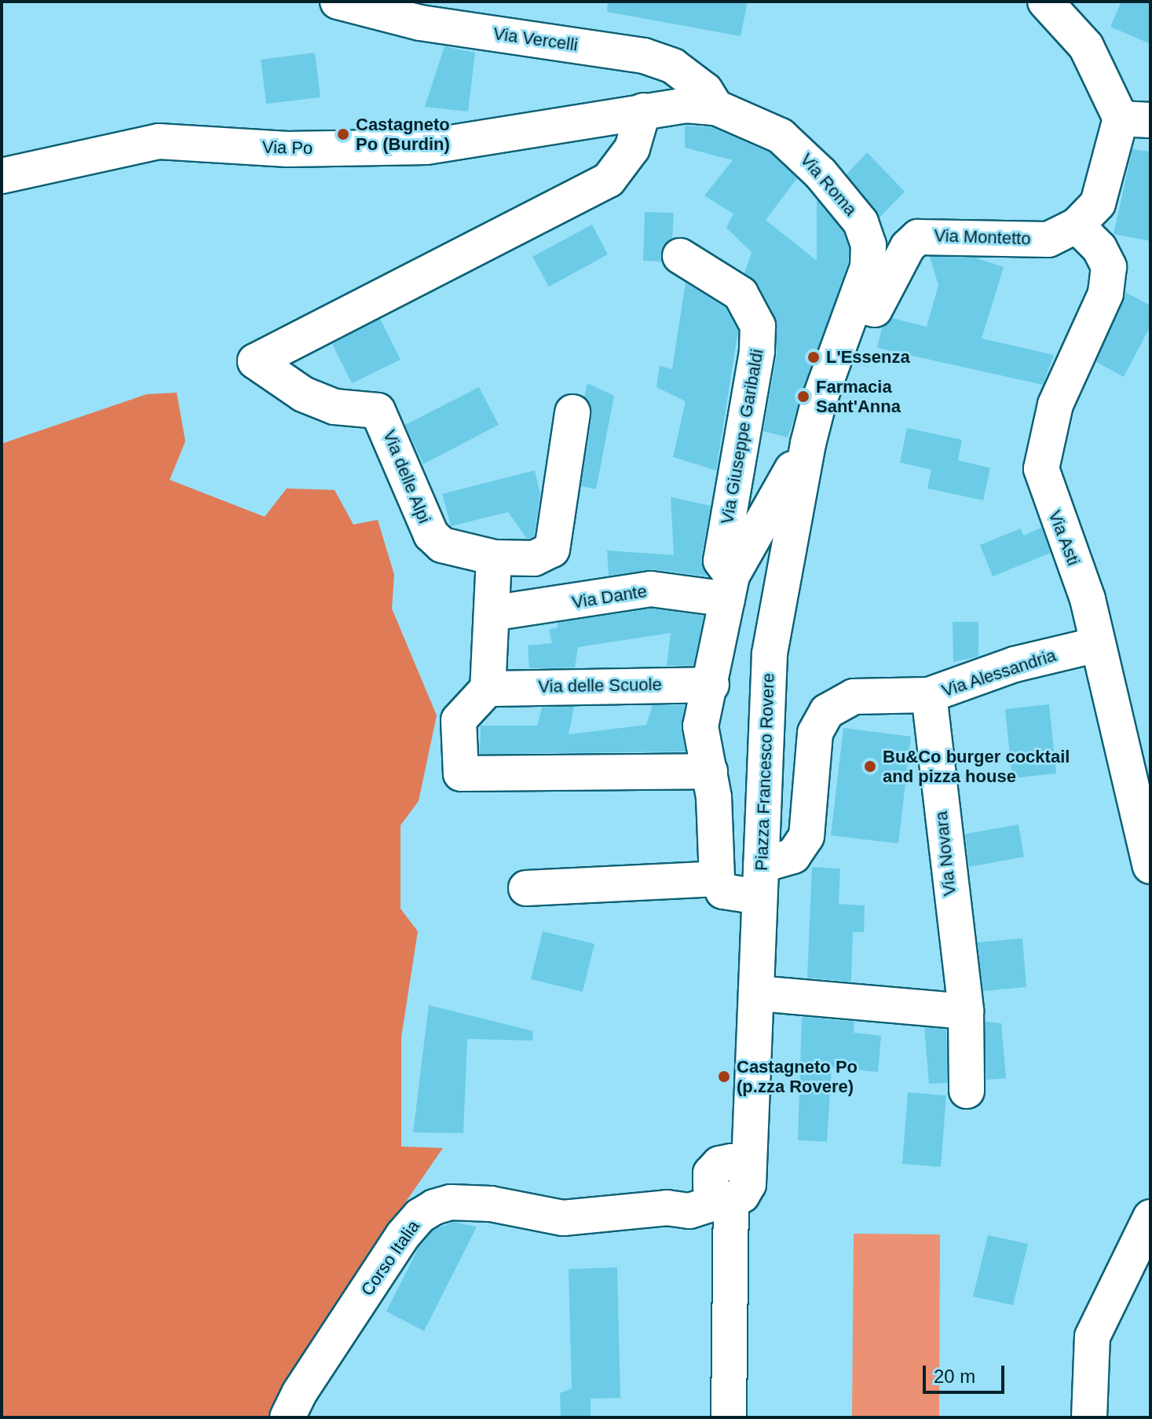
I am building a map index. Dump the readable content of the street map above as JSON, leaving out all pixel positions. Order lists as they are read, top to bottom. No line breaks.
{"streets":{"street":["Via Vercelli","Via Po","Via Roma","Via Montetto","Via Giuseppe Garibaldi","Via delle Alpi","Via Asti","Via Dante","Via Alessandria","Via delle Scuole","Piazza Francesco Rovere","Via Novara","Corso Italia"]},"crossings":[["Via Vercelli","Via Po"],["Via Vercelli","Via Roma"],["Via Po","Via Roma"],["Via Po","Via delle Alpi"],["Via Roma","Via Montetto"],["Via Roma","Piazza Francesco Rovere"],["Via Montetto","Via Asti"],["Via Giuseppe Garibaldi","Via Dante"],["Via Asti","Via Alessandria"],["Via Alessandria","Piazza Francesco Rovere"],["Via Alessandria","Via Novara"],["Piazza Francesco Rovere","Corso Italia"]],"places":["Castagneto Po (Burdin)","L'Essenza","Farmacia Sant'Anna","Bu&Co burger cocktail and pizza house","Castagneto Po (p.zza Rovere)"],"scale_bar":"20 m"}
